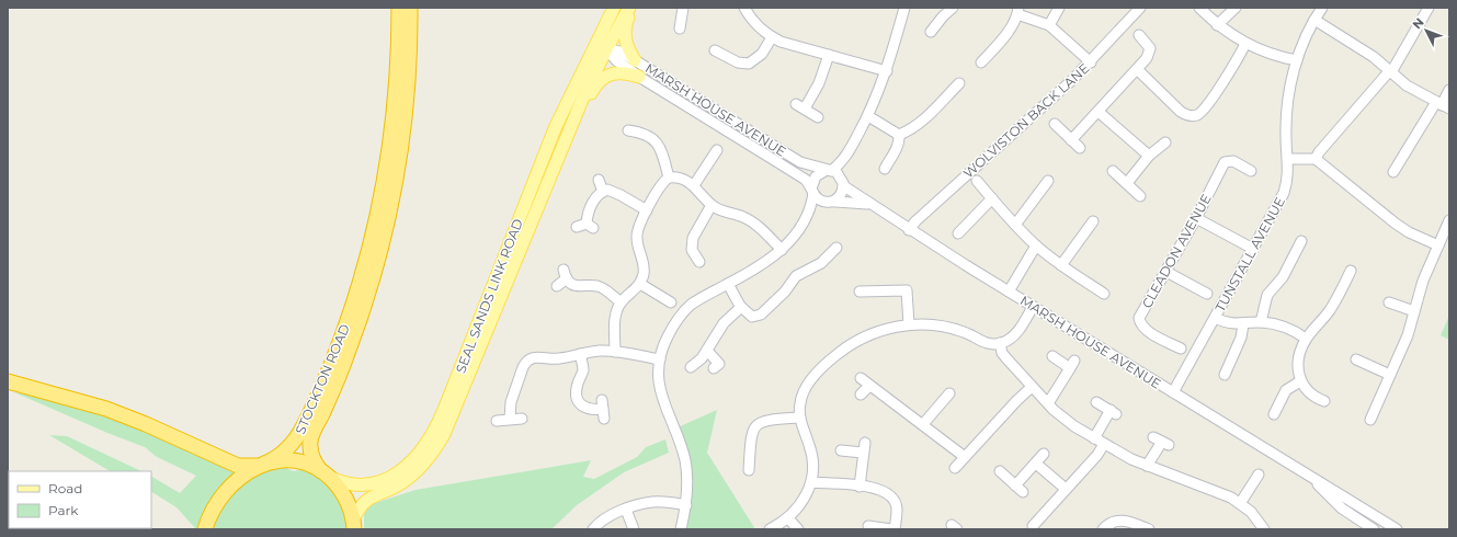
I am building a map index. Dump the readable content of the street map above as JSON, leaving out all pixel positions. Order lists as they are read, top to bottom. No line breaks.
{"streets":{"highway":["STOCKTON ROAD"],"main road":["SEAL SANDS LINK ROAD"],"street":["MARSH HOUSE AVENUE","WOLVISTON BACK LANE","CLEADON AVENUE","TUNSTALL AVENUE"]},"crossings":[["MARSH HOUSE AVENUE","WOLVISTON BACK LANE"],["MARSH HOUSE AVENUE","TUNSTALL AVENUE"],["MARSH HOUSE AVENUE","SEAL SANDS LINK ROAD"],["SEAL SANDS LINK ROAD","STOCKTON ROAD"]],"legend":["Road","Park"],"north":"top left"}
